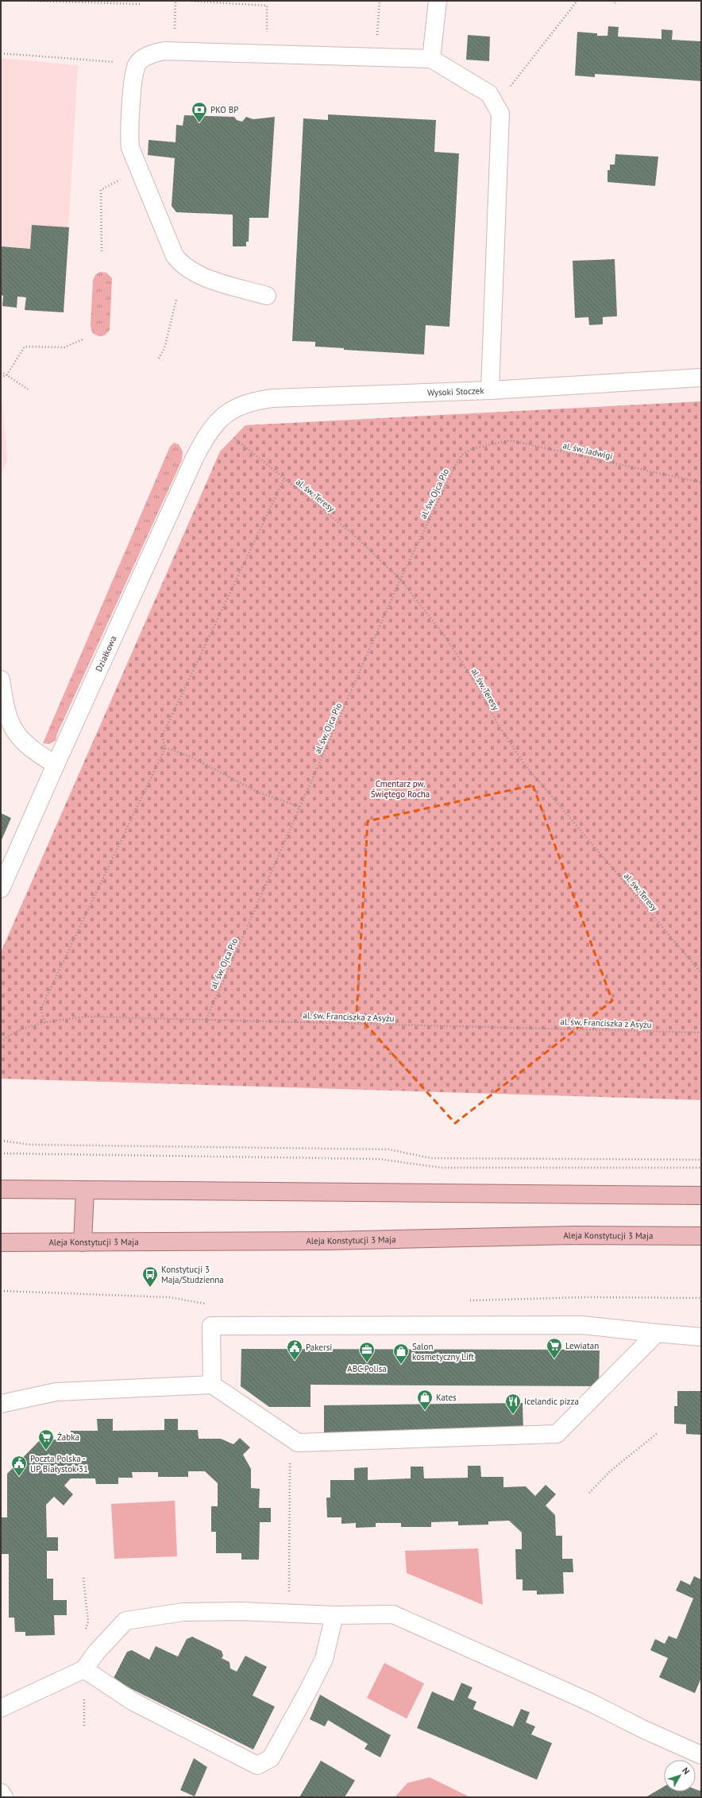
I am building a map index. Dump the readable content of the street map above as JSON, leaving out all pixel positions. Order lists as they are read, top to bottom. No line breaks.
{"streets":{"main road":["Aleja Konstytucji 3 Maja"],"street":["Wysoki Stoczek","Działkowa"],"path":["al. św. Jadwigi","al. św. Ojca Pio","al. św. Teresy","al. św. Franciszka z Asyżu"]},"crossings":[["Wysoki Stoczek","Działkowa"],["al. św. Jadwigi","al. św. Ojca Pio"],["al. św. Ojca Pio","al. św. Teresy"],["al. św. Ojca Pio","al. św. Franciszka z Asyżu"]],"parks":["Cmentarz pw. Świętego Rocha"],"places":{"bank":["PKO BP"],"bus stop":["Konstytucji 3 Maja/Studzienna"],"supermarket":["Lewiatan","Żabka"],"public building":["Pakersi","Poczta Polska - UP Białystok 31"],"office":["ABC Polisa"],"shop":["Salon kosmetyczny Lift","Kates"],"restaurant":["Icelandic pizza"]},"north":"top right"}
